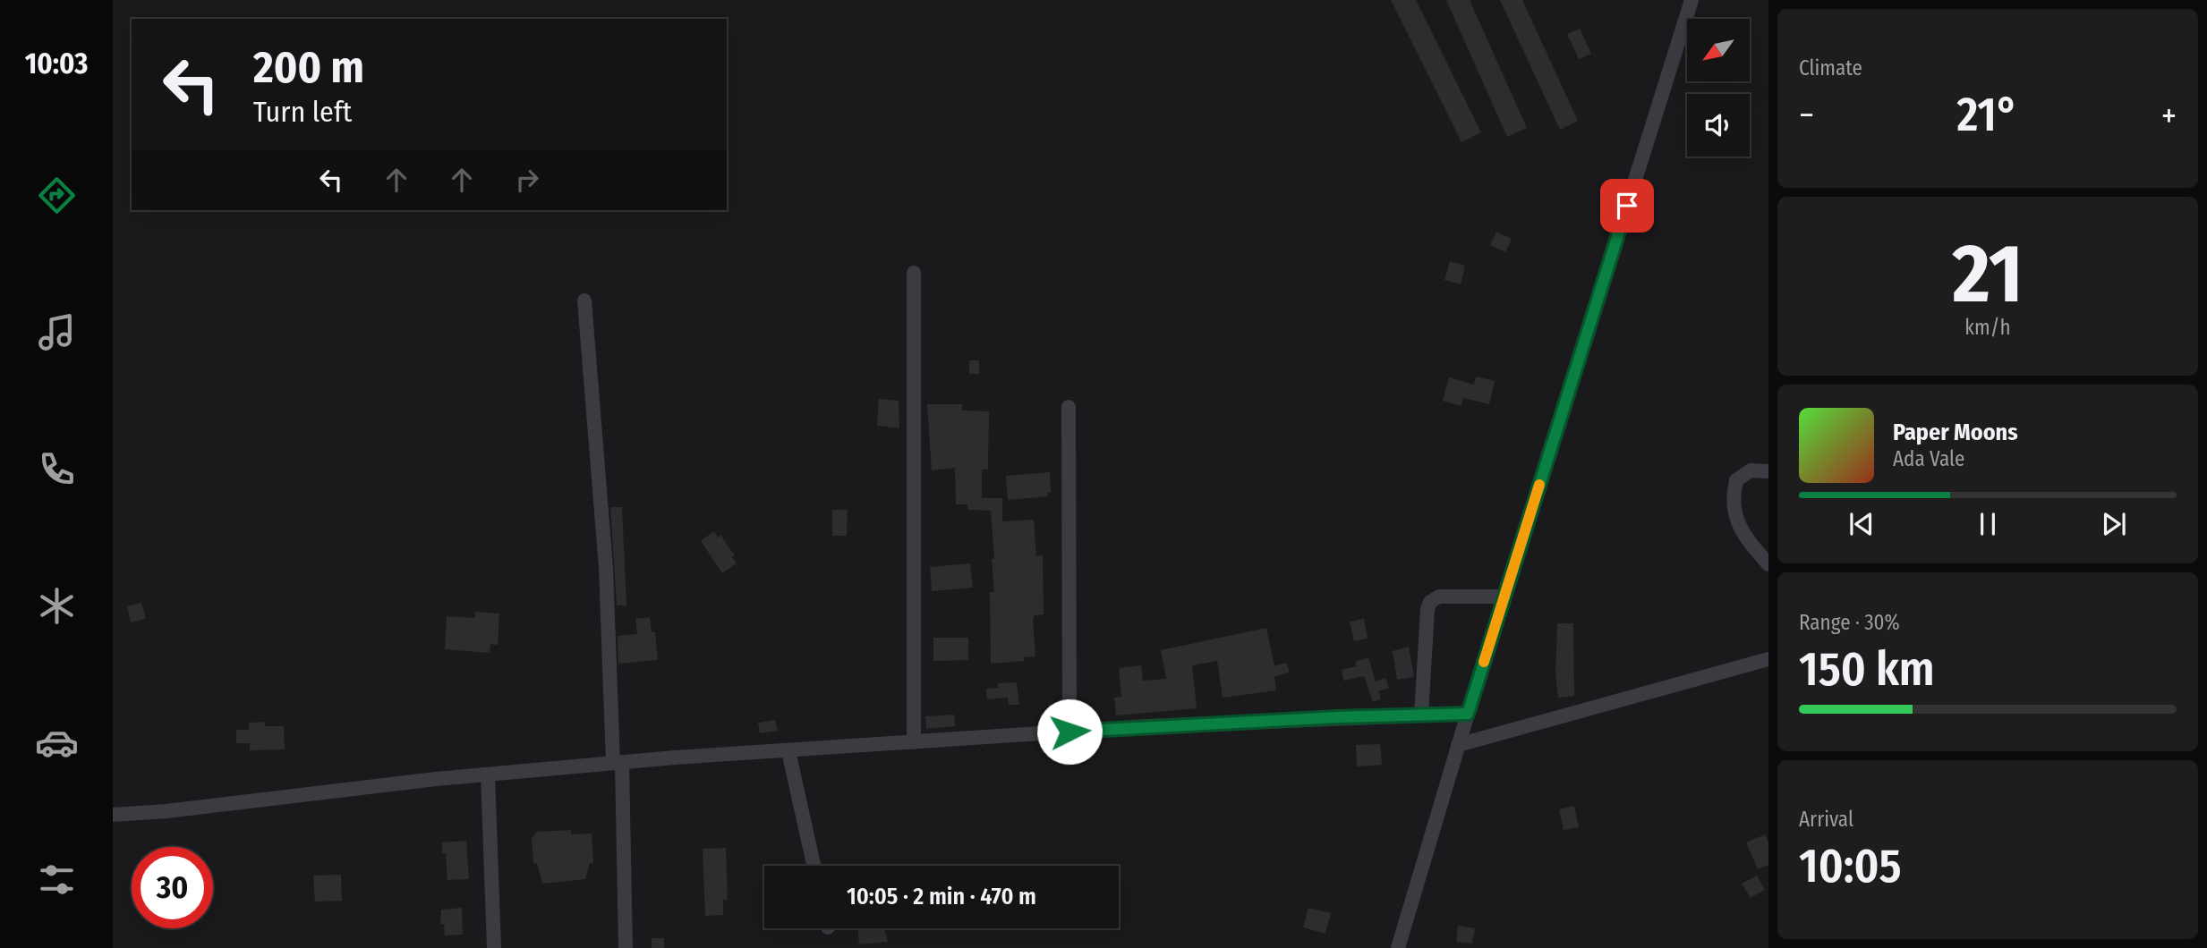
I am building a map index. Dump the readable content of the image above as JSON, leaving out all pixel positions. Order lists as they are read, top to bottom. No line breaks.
{"north":"bottom left","page":{"tabs":"10:03","tile":["Climate",["21","km/h"],["Range · 30%","150 km"],["Arrival","10:05"]],"turn":["200 m","Turn left"],"heat":["−","21°","+"],"song":["Paper Moons","Ada Vale"],"limit":"30","trip":"10:05 · 2 min · 470 m"}}
